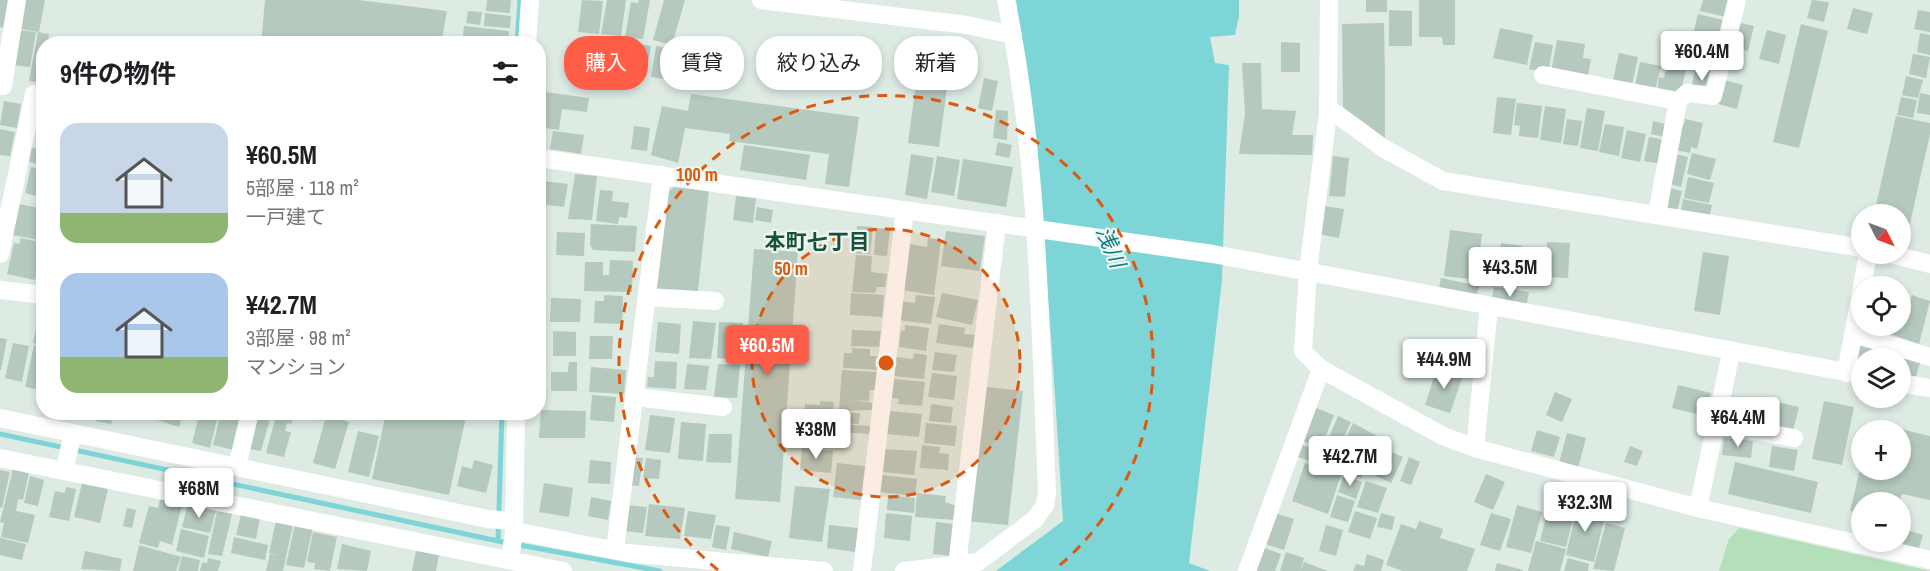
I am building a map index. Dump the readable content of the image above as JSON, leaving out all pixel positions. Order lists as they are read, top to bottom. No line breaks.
{"districts":["本町七丁目"],"water":["浅川"],"north":"bottom right","page":{"price":["¥60.4M","¥43.5M","¥60.5M","¥44.9M","¥64.4M","¥38M","¥42.7M","¥68M","¥32.3M"],"chip":["購入","賃貸","絞り込み","新着"],"heading":"9件の物件","list":[{"name":"¥60.5M","note":"5部屋 · 118 m² · 一戸建て"},{"name":"¥42.7M","note":"3部屋 · 98 m² · マンション"}],"map_buttons":["+","−"]},"rings":["100 m","50 m"]}
